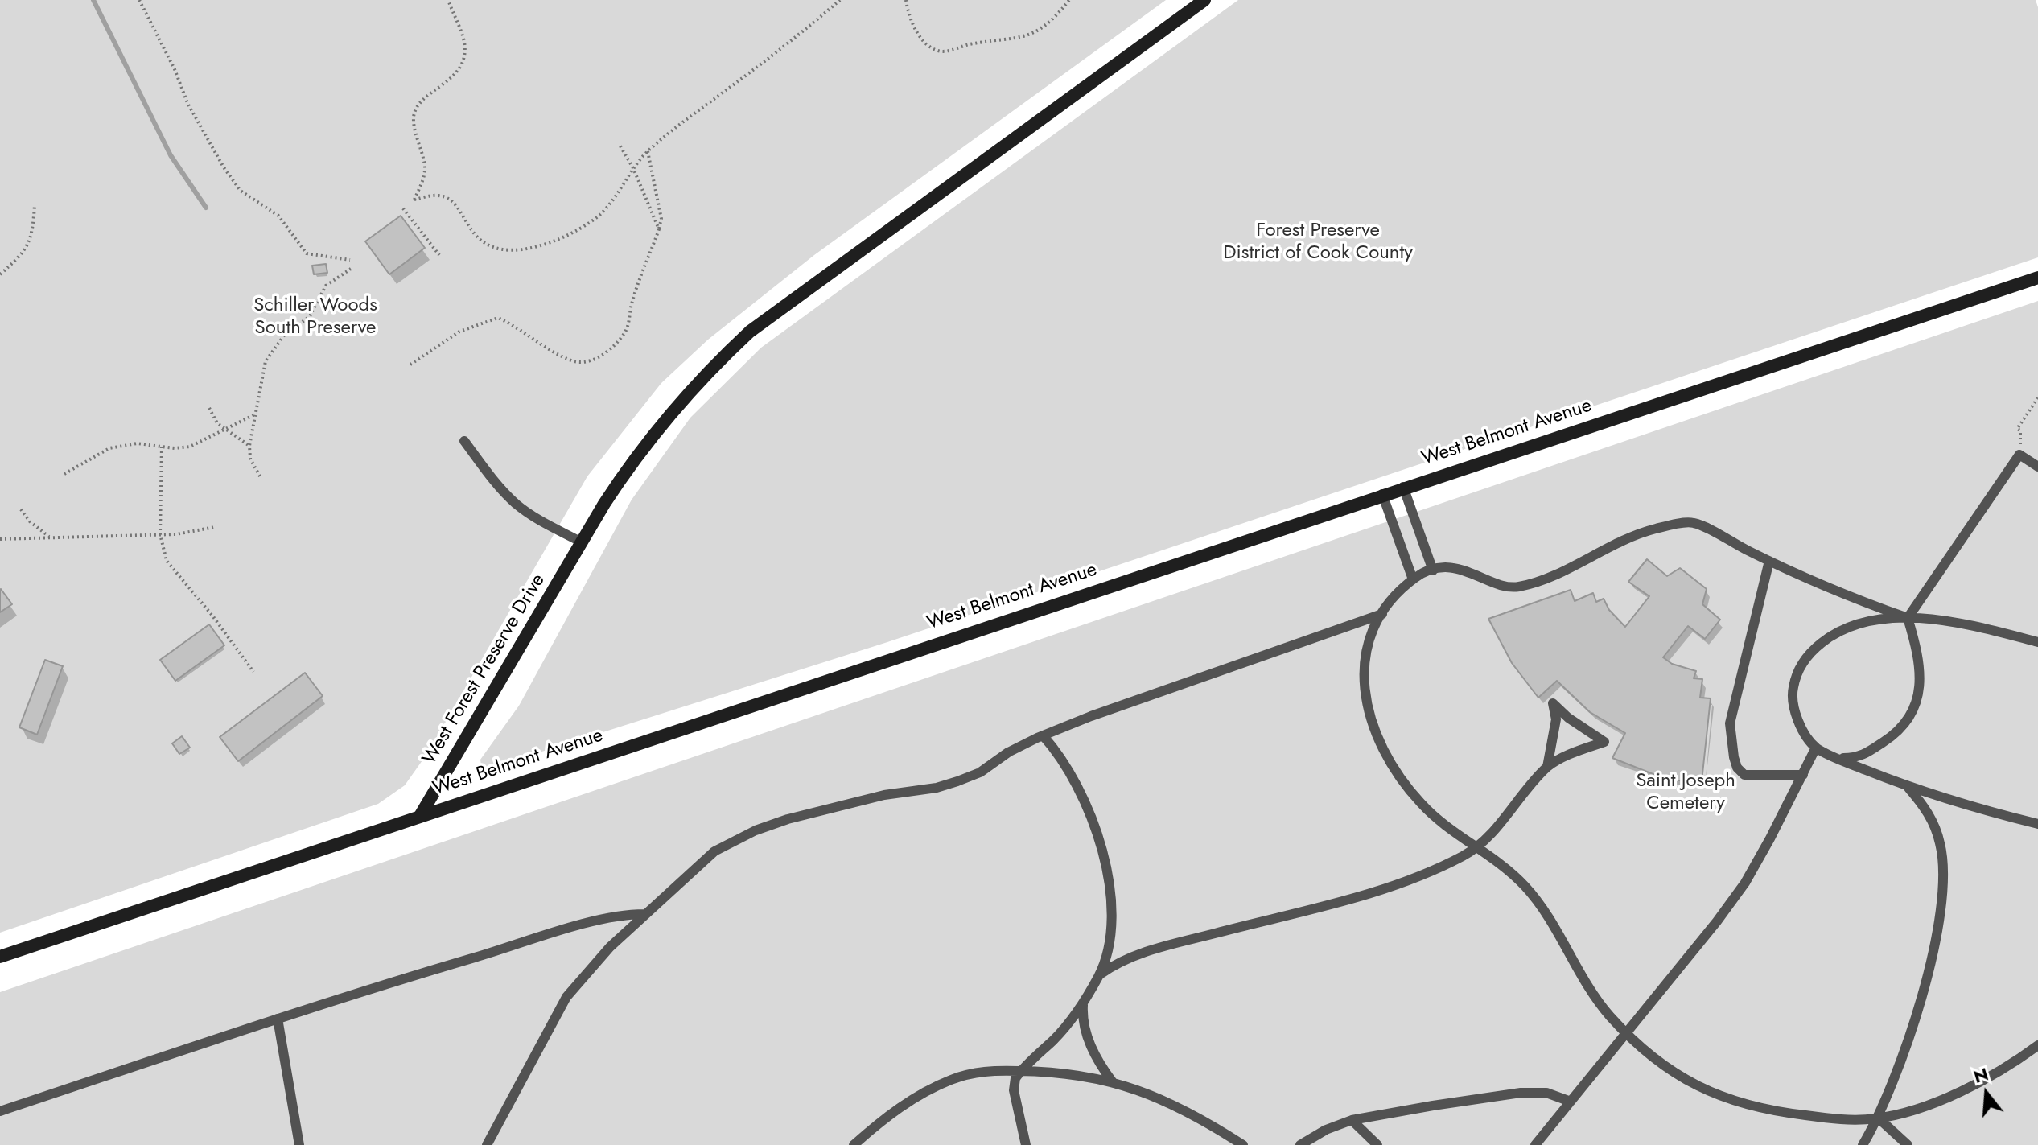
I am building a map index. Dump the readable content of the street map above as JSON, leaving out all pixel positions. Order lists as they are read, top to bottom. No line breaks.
{"streets":{"main road":["West Belmont Avenue","West Forest Preserve Drive"]},"crossings":[["West Belmont Avenue","West Forest Preserve Drive"]],"parks":["Forest Preserve District of Cook County","Schiller Woods South Preserve","Saint Joseph Cemetery"],"north":"top"}
